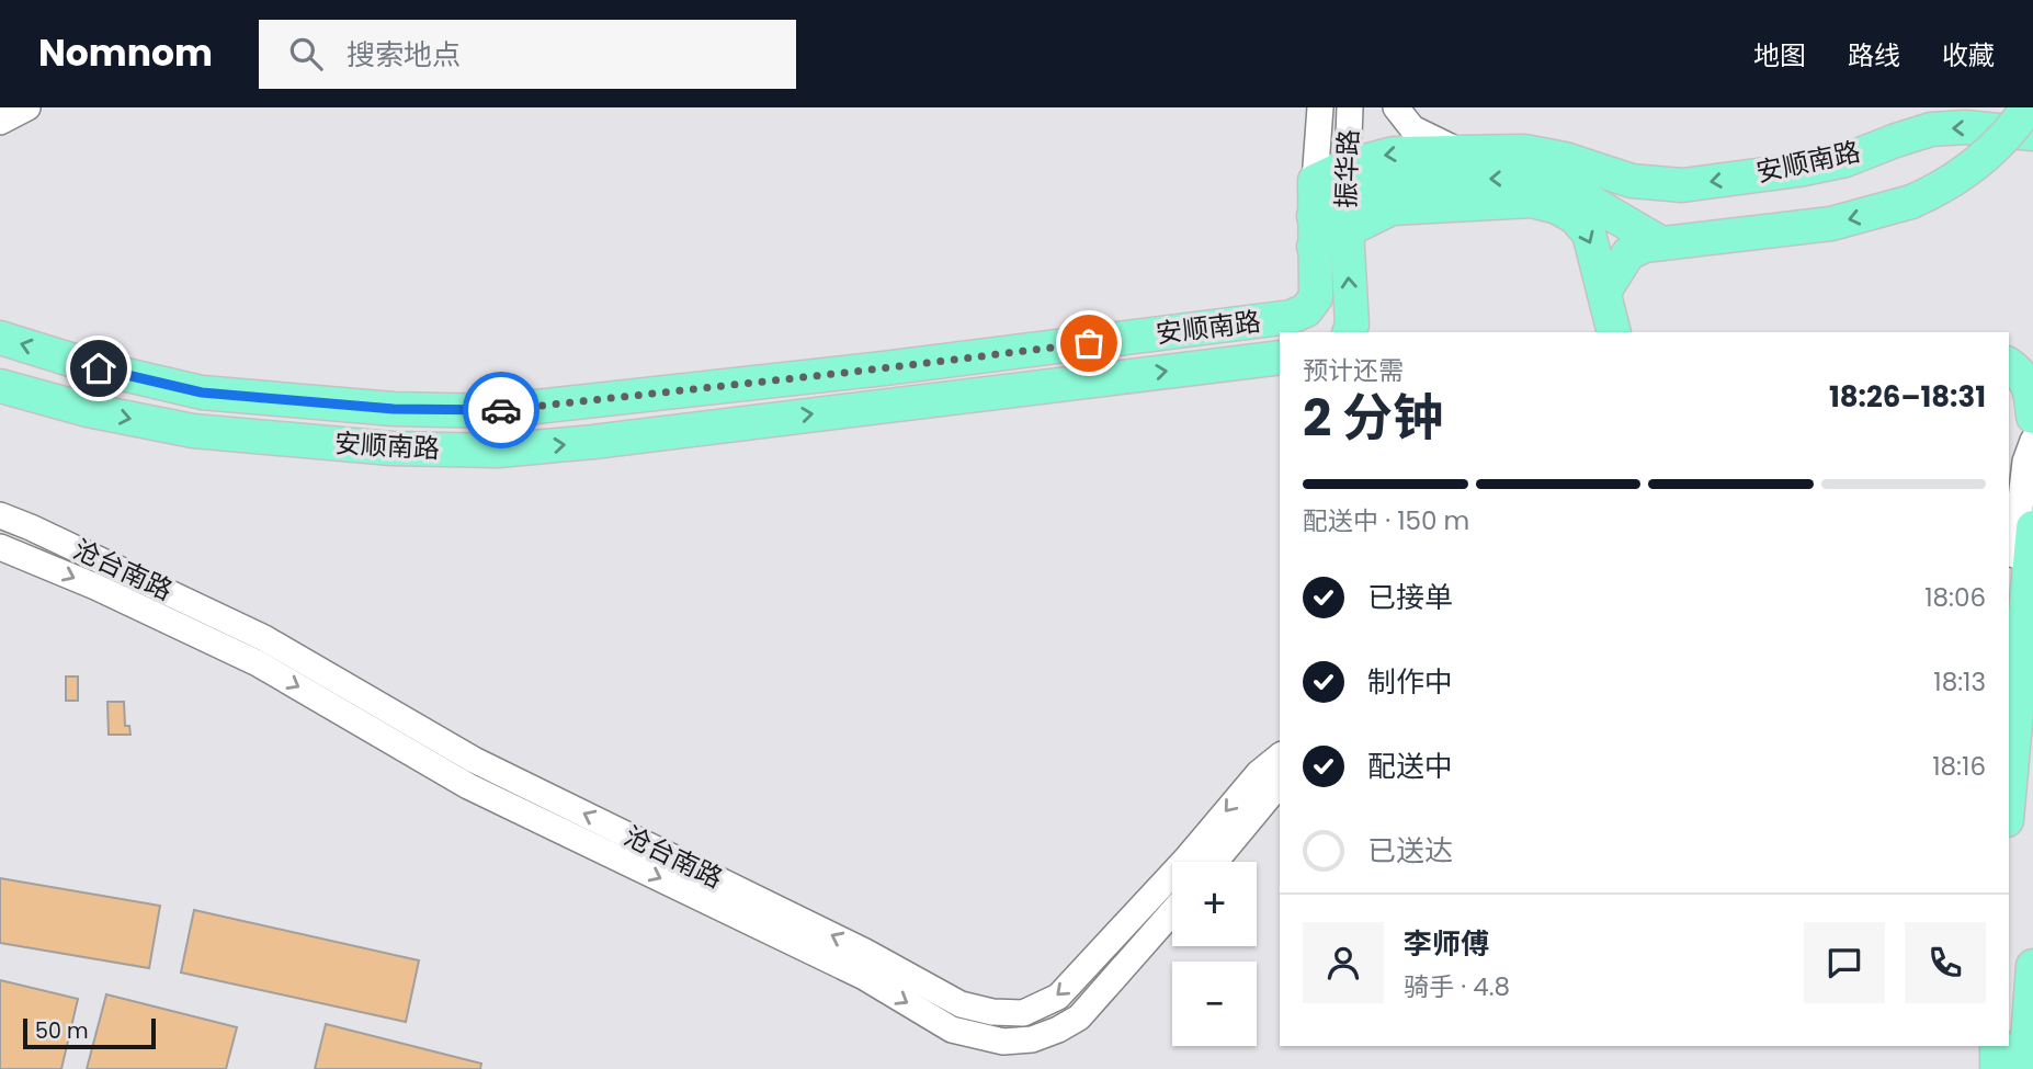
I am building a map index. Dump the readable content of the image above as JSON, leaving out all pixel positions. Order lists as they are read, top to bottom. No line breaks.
{"streets":{"main road":["安顺南路","振华路"],"street":["沧台南路"]},"crossings":[["安顺南路","振华路"]],"one_way":["振华路"],"scale_bar":"50 m","page":{"header":"Nomnom","search":"搜索地点","nav":["地图","路线","收藏"],"heading":["2 分钟","预计还需","18:26–18:31"],"panel":["李师傅","骑手 · 4.8"],"bar":"配送中 · 150 m","list":[["已接单","18:06"],["制作中","18:13"],["配送中","18:16"],"已送达"],"map_buttons":["+","−"],"scale":"50 m"}}
